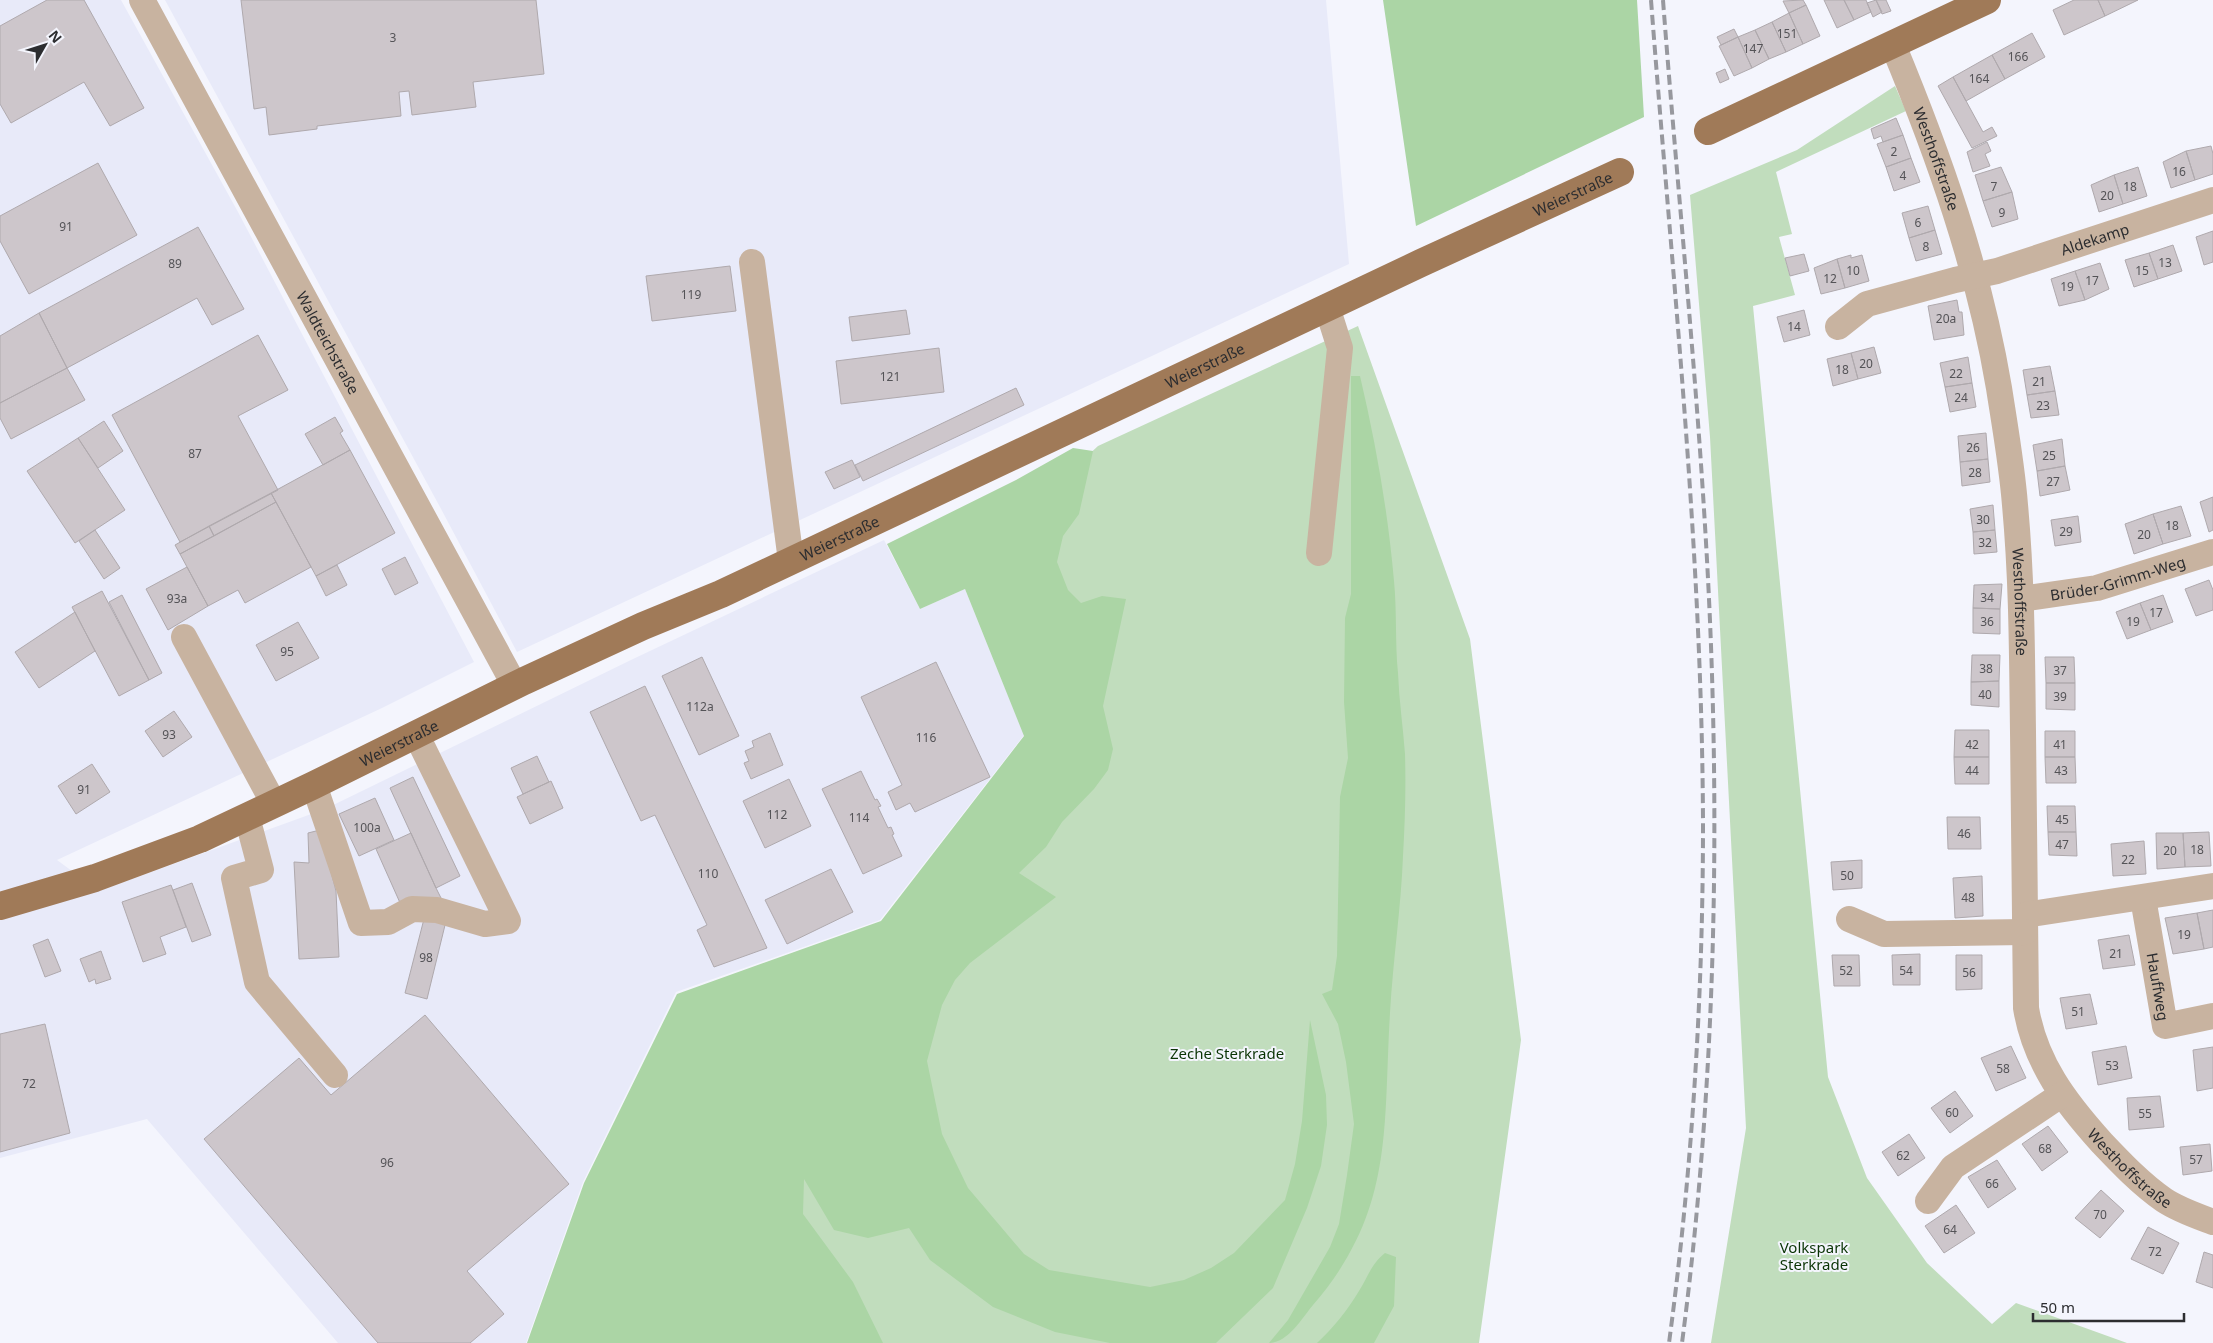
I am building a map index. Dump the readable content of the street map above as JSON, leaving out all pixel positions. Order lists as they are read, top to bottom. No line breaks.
{"streets":{"main road":["Weierstraße"],"street":["Westhoffstraße","Aldekamp","Waldteichstraße","Brüder-Grimm-Weg","Hauffweg"]},"crossings":[["Westhoffstraße","Aldekamp"],["Westhoffstraße","Brüder-Grimm-Weg"],["Weierstraße","Waldteichstraße"]],"parks":["Zeche Sterkrade","Volkspark Sterkrade"],"house_numbers":["151","3","147","166","164","2","16","4","7","18","20","9","6","91","8","13","89","10","15","12","17","19","119","20a","14","20","18","22","121","21","24","23","26","87","25","28","27","30","18","29","20","32","34","93a","17","36","19","95","38","37","40","39","112a","93","116","42","41","44","43","91","112","114","45","100a","46","47","18","20","22","110","50","48","19","21","98","52","54","56","51","53","58","72","60","55","68","62","57","96","66","70","64","72"],"scale_bar":"50 m","north":"top right"}
